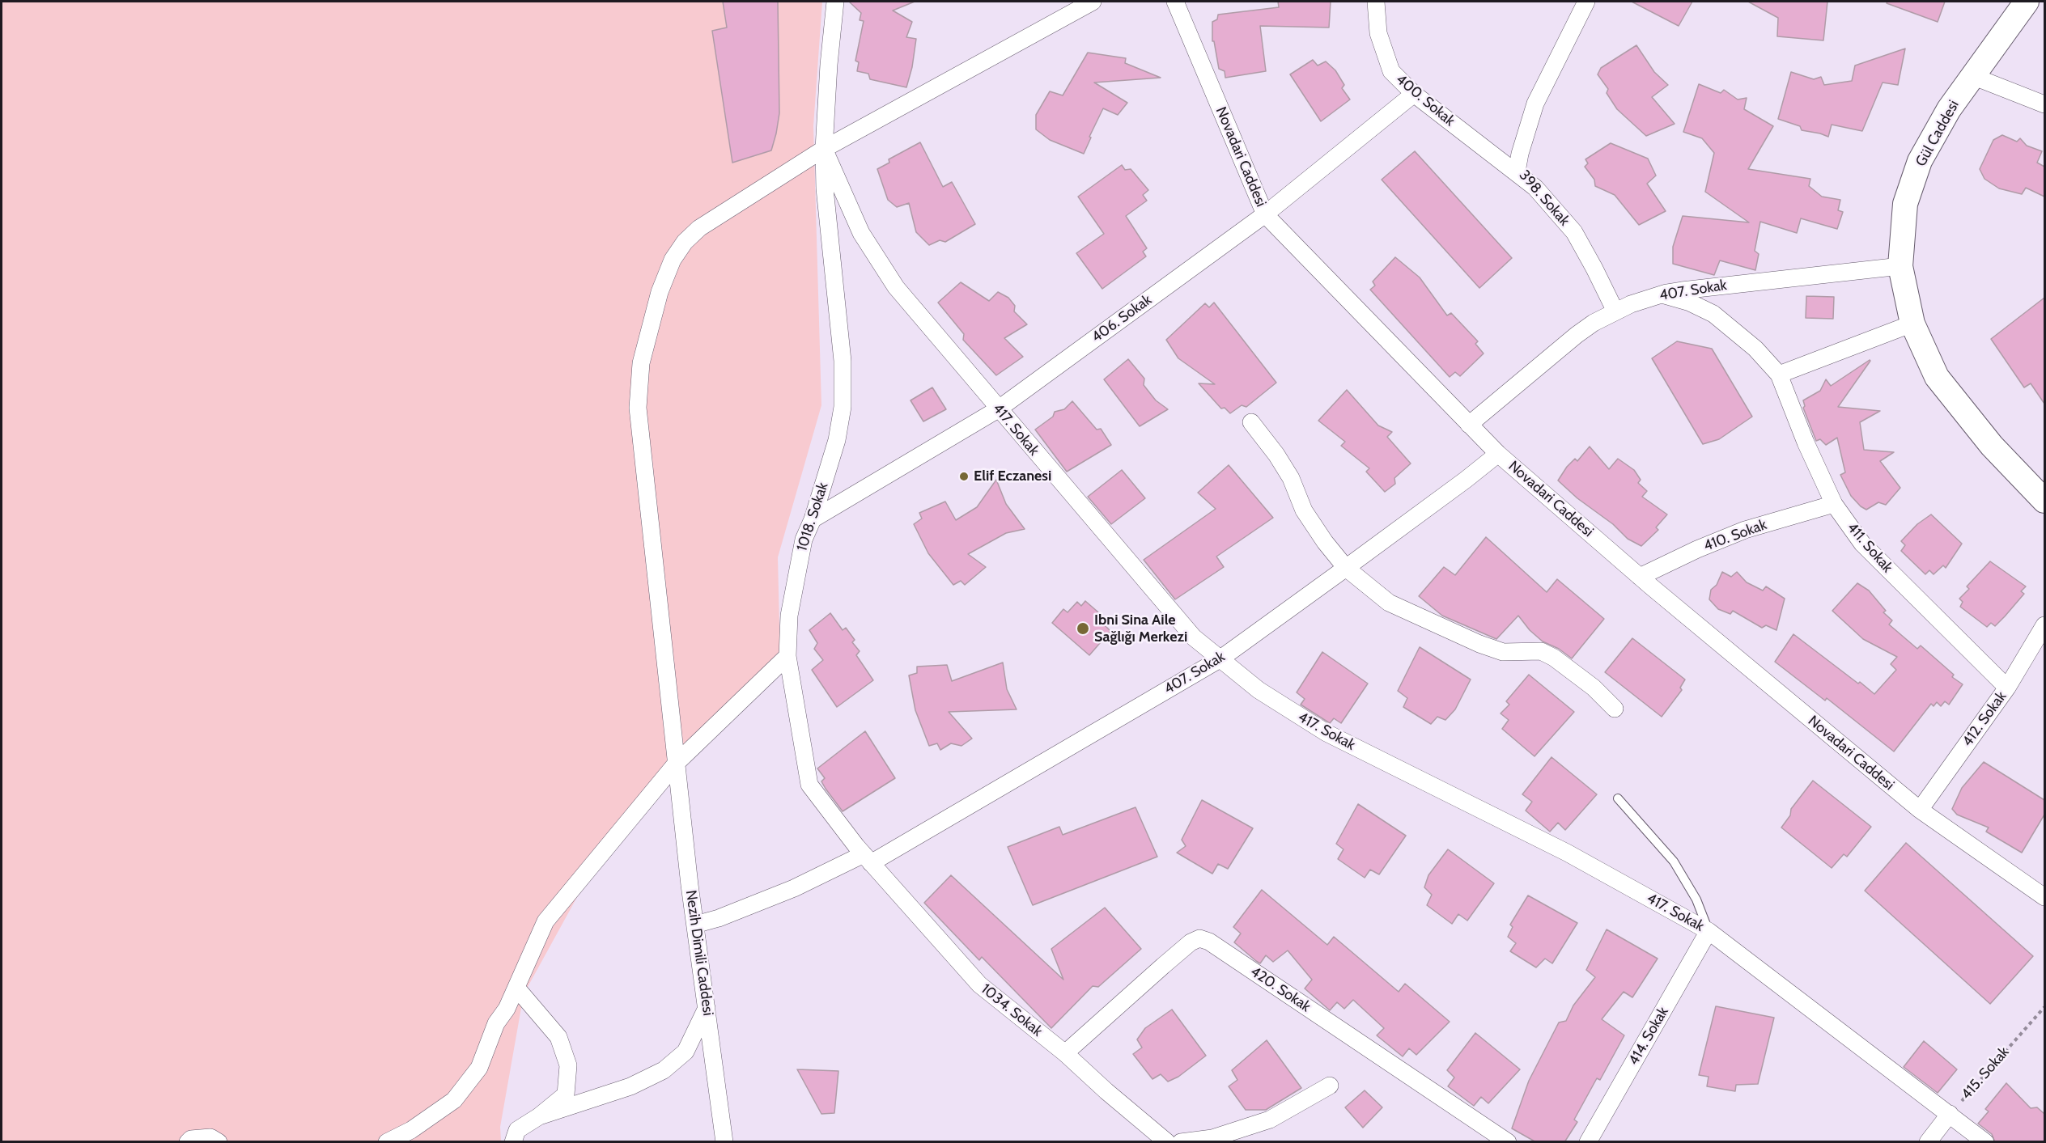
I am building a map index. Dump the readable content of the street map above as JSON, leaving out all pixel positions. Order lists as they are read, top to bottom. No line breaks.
{"streets":{"main road":["Gül Caddesi"],"street":["400. Sokak","Novadari Caddesi","398. Sokak","407. Sokak","406. Sokak","417. Sokak","1018. Sokak","410. Sokak","411. Sokak","412. Sokak","Nezih Dimili Caddesi","420. Sokak","1034. Sokak","414. Sokak"],"path":["415. Sokak"]},"crossings":[["400. Sokak","398. Sokak"],["400. Sokak","406. Sokak"],["Gül Caddesi","407. Sokak"],["Novadari Caddesi","407. Sokak"],["Novadari Caddesi","406. Sokak"],["Novadari Caddesi","410. Sokak"],["Novadari Caddesi","412. Sokak"],["398. Sokak","407. Sokak"],["407. Sokak","417. Sokak"],["407. Sokak","1018. Sokak"],["407. Sokak","411. Sokak"],["407. Sokak","Nezih Dimili Caddesi"],["407. Sokak","1034. Sokak"],["406. Sokak","417. Sokak"],["406. Sokak","1018. Sokak"],["417. Sokak","1018. Sokak"],["417. Sokak","Nezih Dimili Caddesi"],["417. Sokak","414. Sokak"],["417. Sokak","415. Sokak"],["1018. Sokak","Nezih Dimili Caddesi"],["1018. Sokak","1034. Sokak"],["410. Sokak","411. Sokak"],["411. Sokak","412. Sokak"],["420. Sokak","1034. Sokak"]],"places":["Elif Eczanesi","Ibni Sina Aile Sağlığı Merkezi"]}
